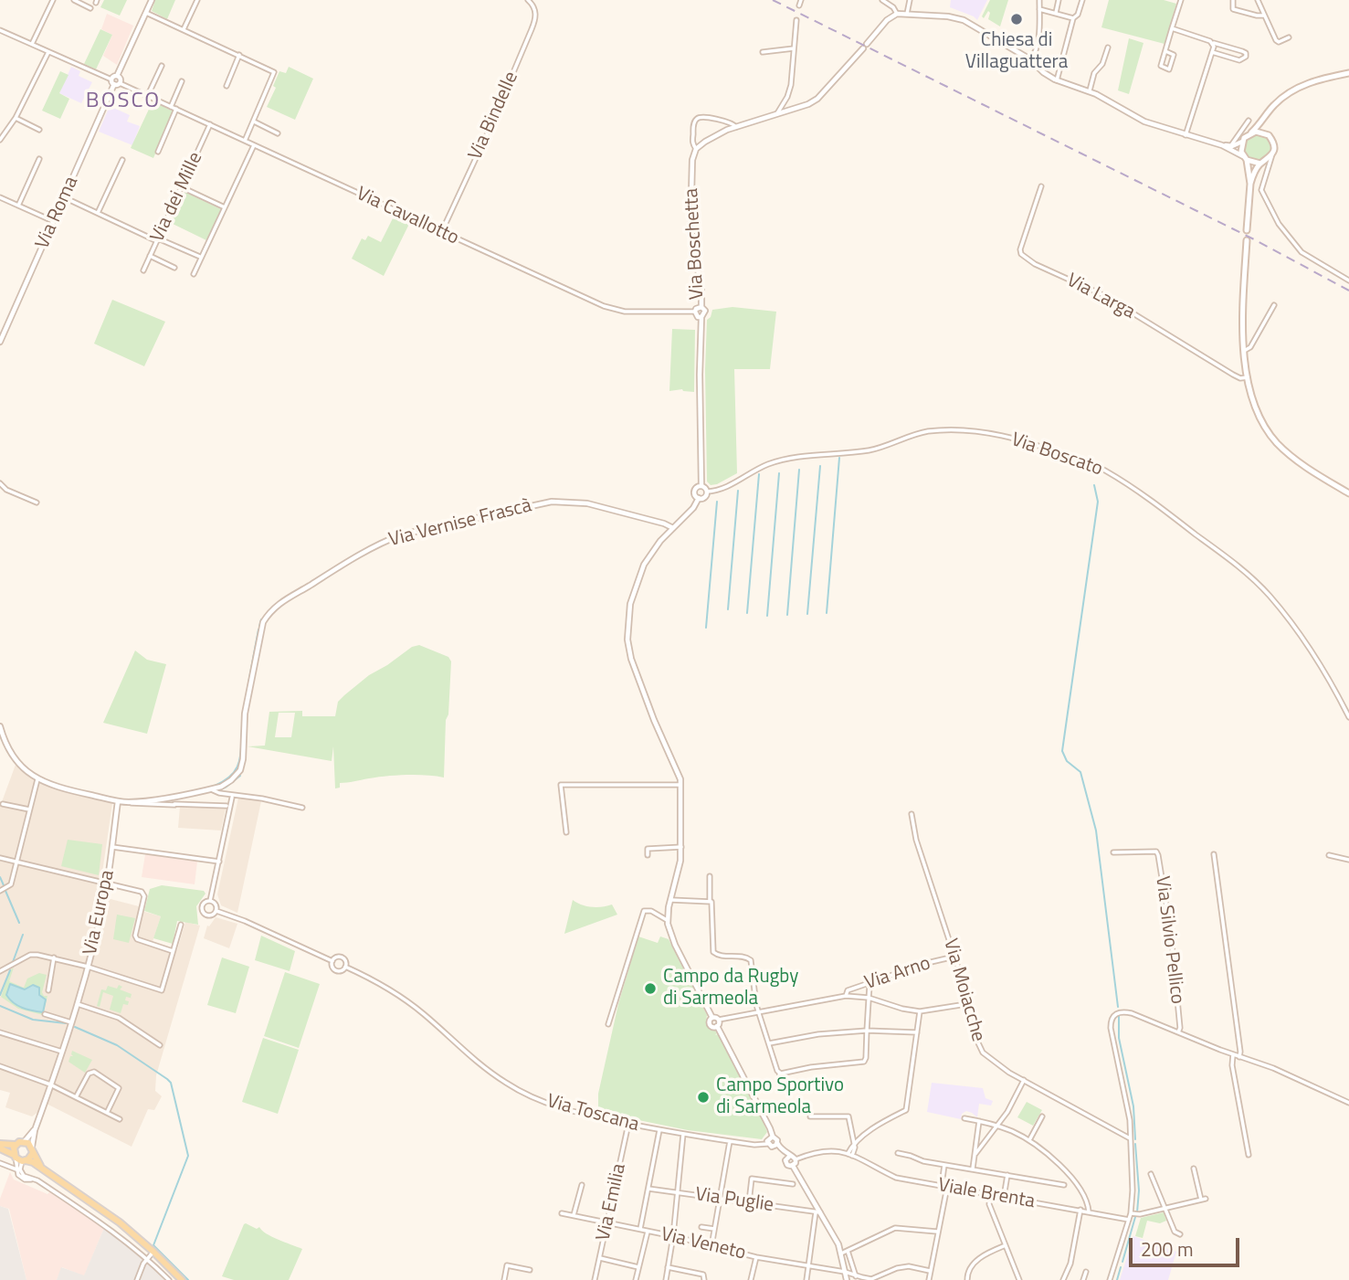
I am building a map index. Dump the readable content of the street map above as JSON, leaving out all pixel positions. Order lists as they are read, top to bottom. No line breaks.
{"streets":{"street":["Via Bindelle","Via dei Mille","Via Roma","Via Cavallotto","Via Boschetta","Via Larga","Via Boscato","Via Vernise Frascà","Via Europa","Via Silvio Pellico","Via Arno","Via Moiacche","Via Toscana","Viale Brenta","Via Puglie","Via Emilia","Via Veneto"]},"crossings":[["Via Bindelle","Via Cavallotto"],["Via dei Mille","Via Cavallotto"],["Via Roma","Via Cavallotto"],["Via Cavallotto","Via Boschetta"],["Via Vernise Frascà","Via Europa"],["Via Silvio Pellico","Via Moiacche"],["Via Silvio Pellico","Viale Brenta"],["Via Arno","Via Moiacche"],["Via Toscana","Via Emilia"],["Via Emilia","Via Veneto"]],"districts":["BOSCO"],"places":["Chiesa di Villaguattera","Campo da Rugby di Sarmeola","Campo Sportivo di Sarmeola"],"scale_bar":"200 m"}
